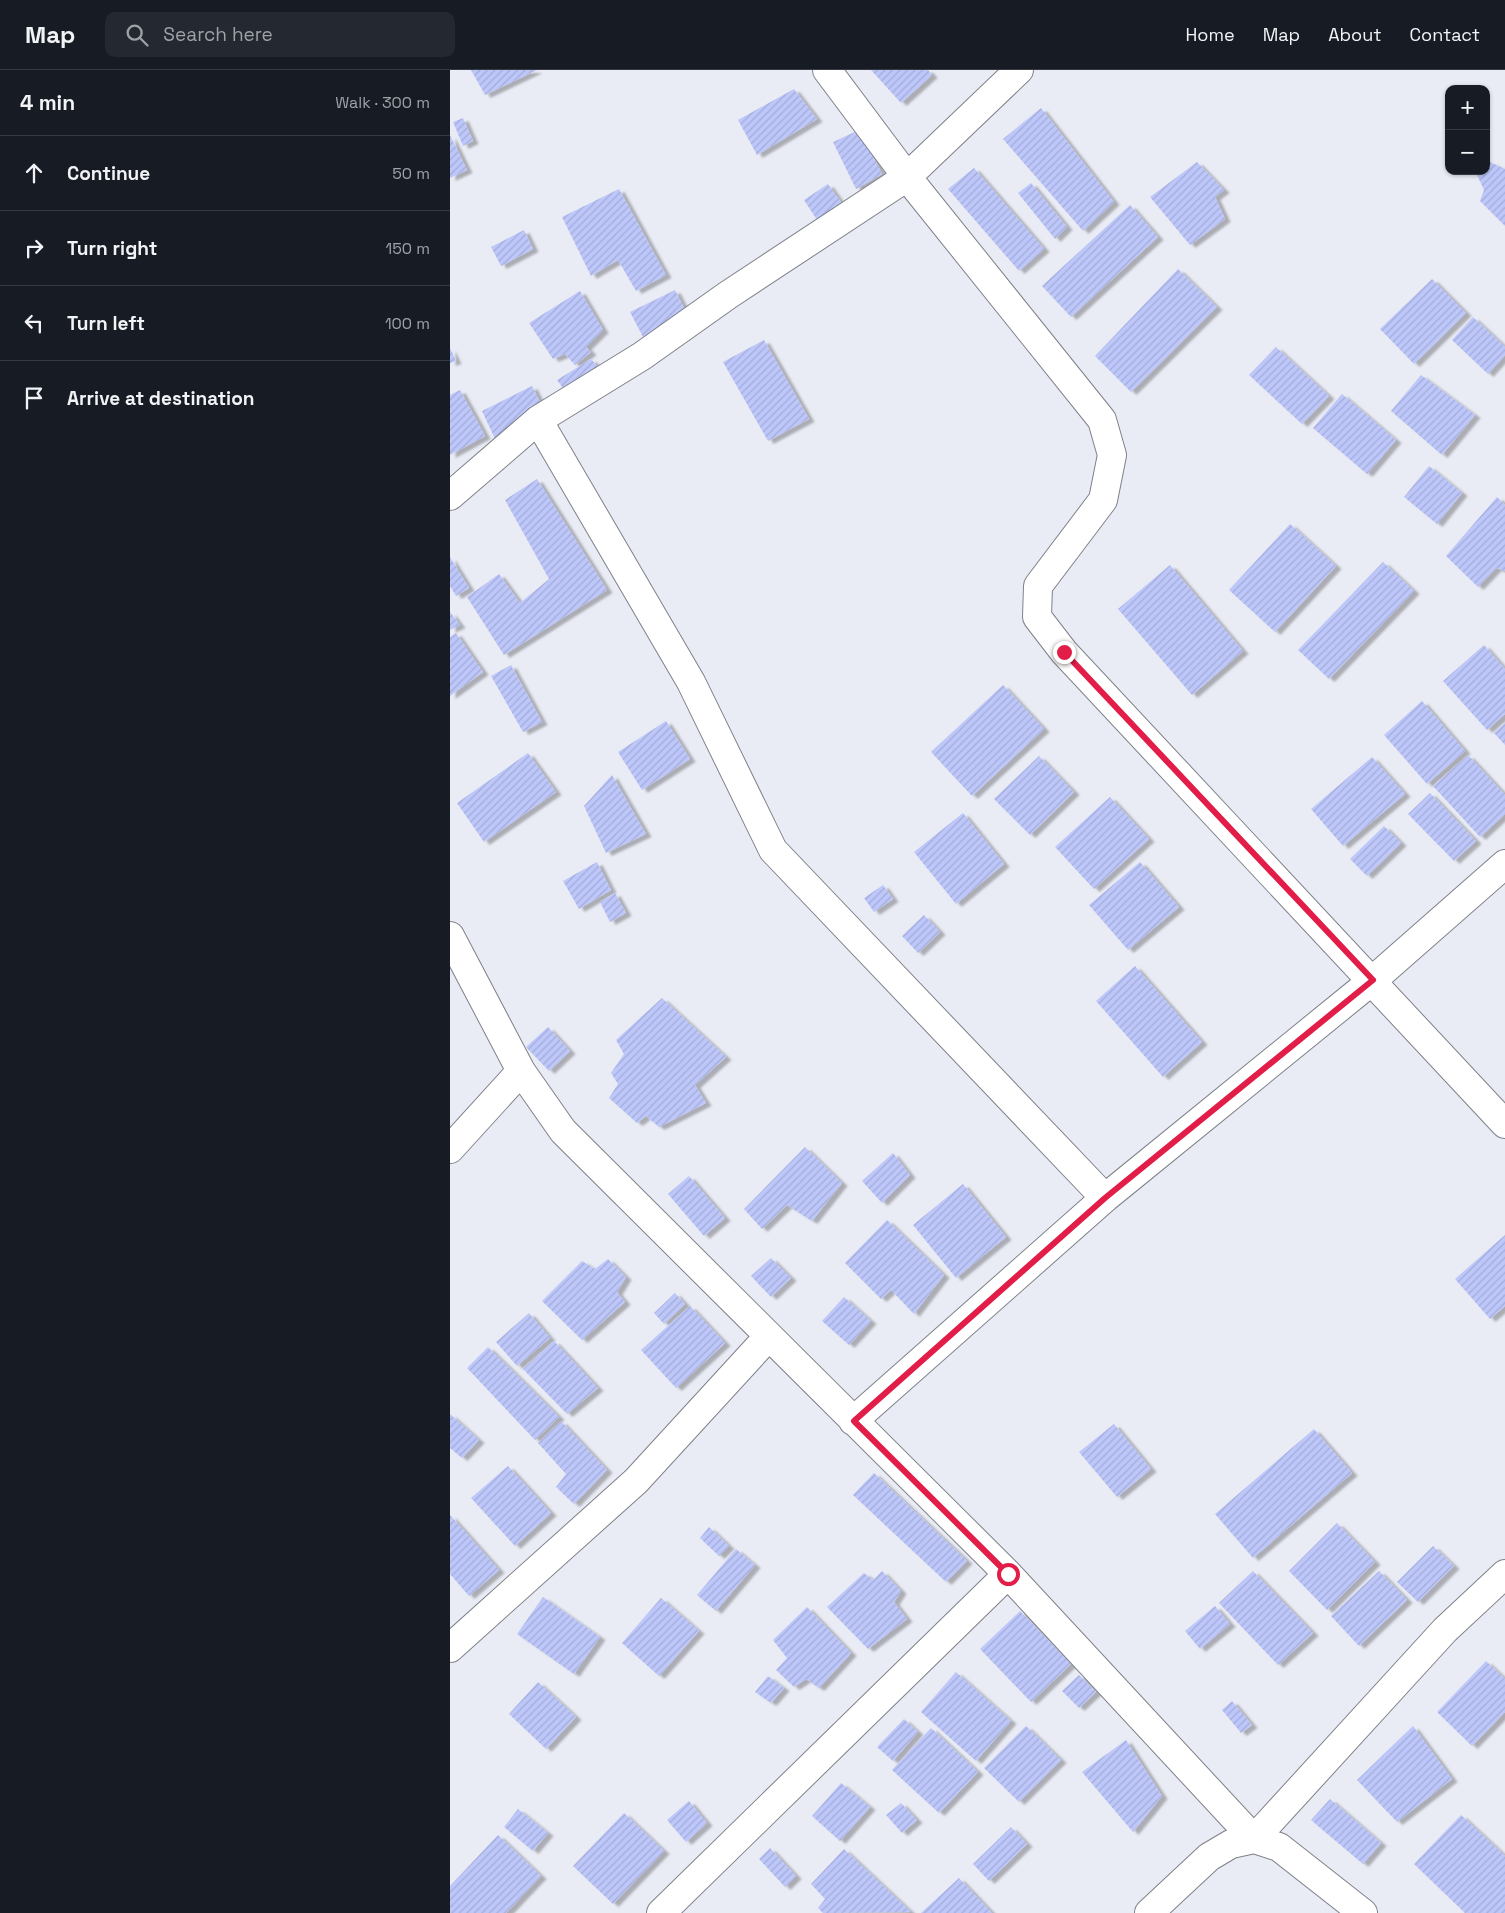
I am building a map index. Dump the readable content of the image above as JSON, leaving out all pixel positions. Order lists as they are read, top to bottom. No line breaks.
{"page":{"header":"Map","search":"Search here","nav":["Home","Map","About","Contact"],"heading":["4 min","Walk · 300 m"],"map_buttons":["+","−"],"list":[["Continue","50 m"],["Turn right","150 m"],["Turn left","100 m"],"Arrive at destination"]}}
